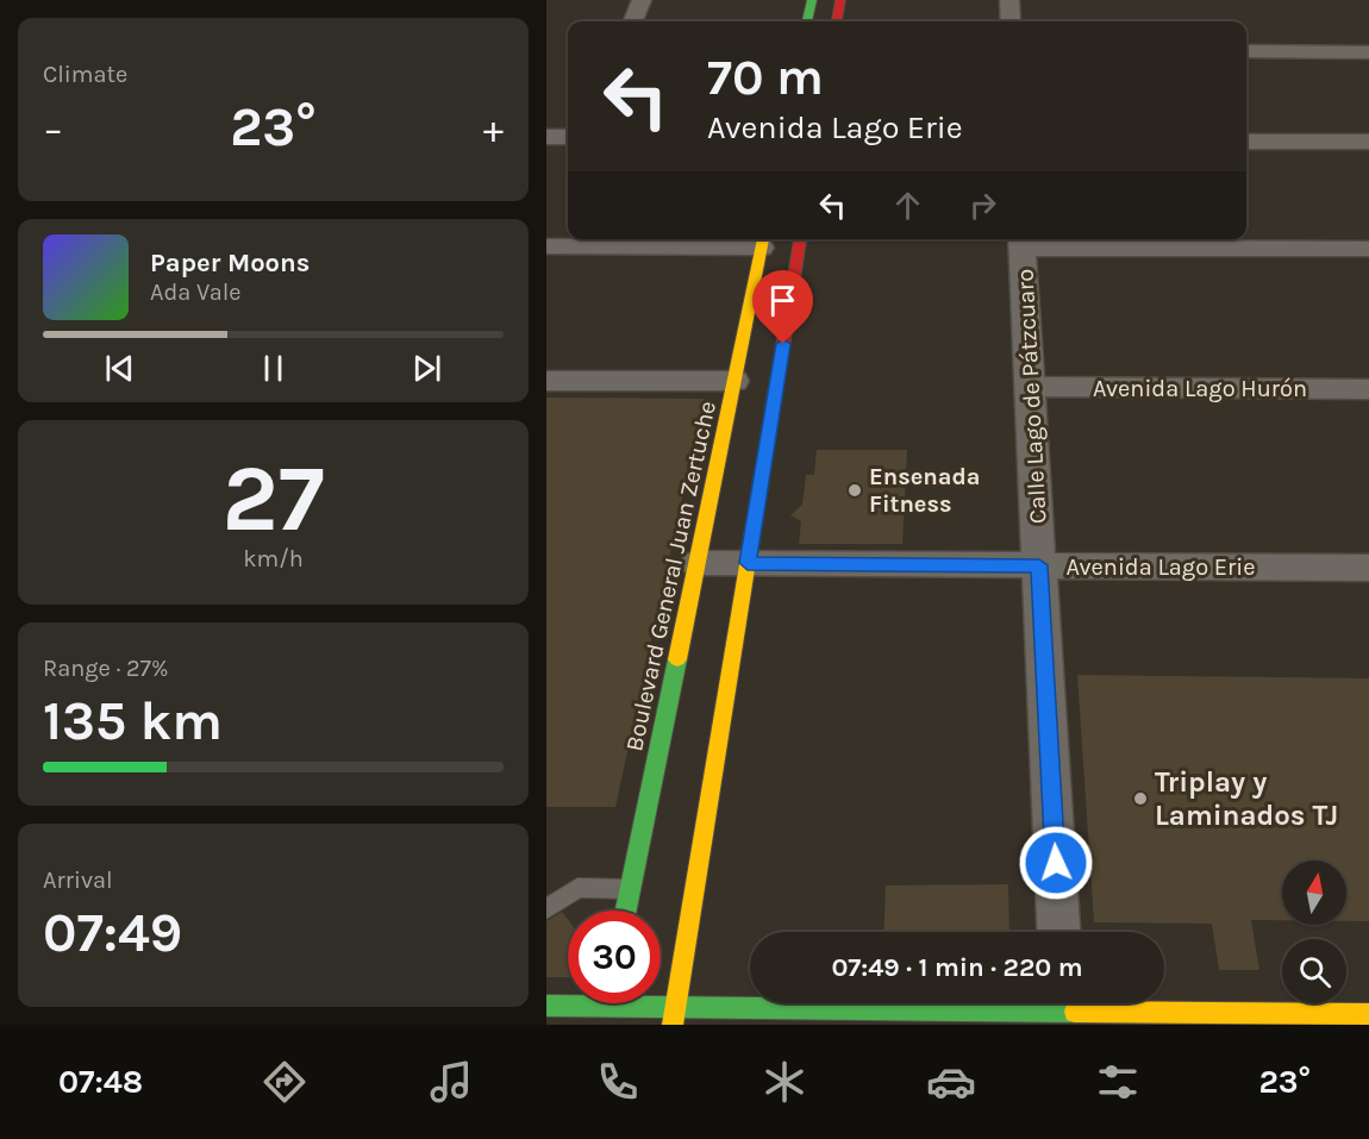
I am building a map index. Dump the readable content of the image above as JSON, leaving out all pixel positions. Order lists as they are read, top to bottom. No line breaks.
{"streets":{"main road":["Boulevard General Juan Zertuche"],"street":["Avenida Lago Hurón","Calle Lago de Pátzcuaro","Avenida Lago Erie"]},"crossings":[["Avenida Lago Hurón","Calle Lago de Pátzcuaro"],["Calle Lago de Pátzcuaro","Avenida Lago Erie"],["Avenida Lago Erie","Boulevard General Juan Zertuche"]],"places":["Ensenada Fitness","Triplay y Laminados TJ"],"north":"top","page":{"tile":["Climate",["27","km/h"],["Range · 27%","135 km"],["Arrival","07:49"]],"turn":["70 m","Avenida Lago Erie"],"heat":["−","23°","+"],"song":["Paper Moons","Ada Vale"],"limit":"30","trip":"07:49 · 1 min · 220 m","tabs":["07:48","23°"]}}
